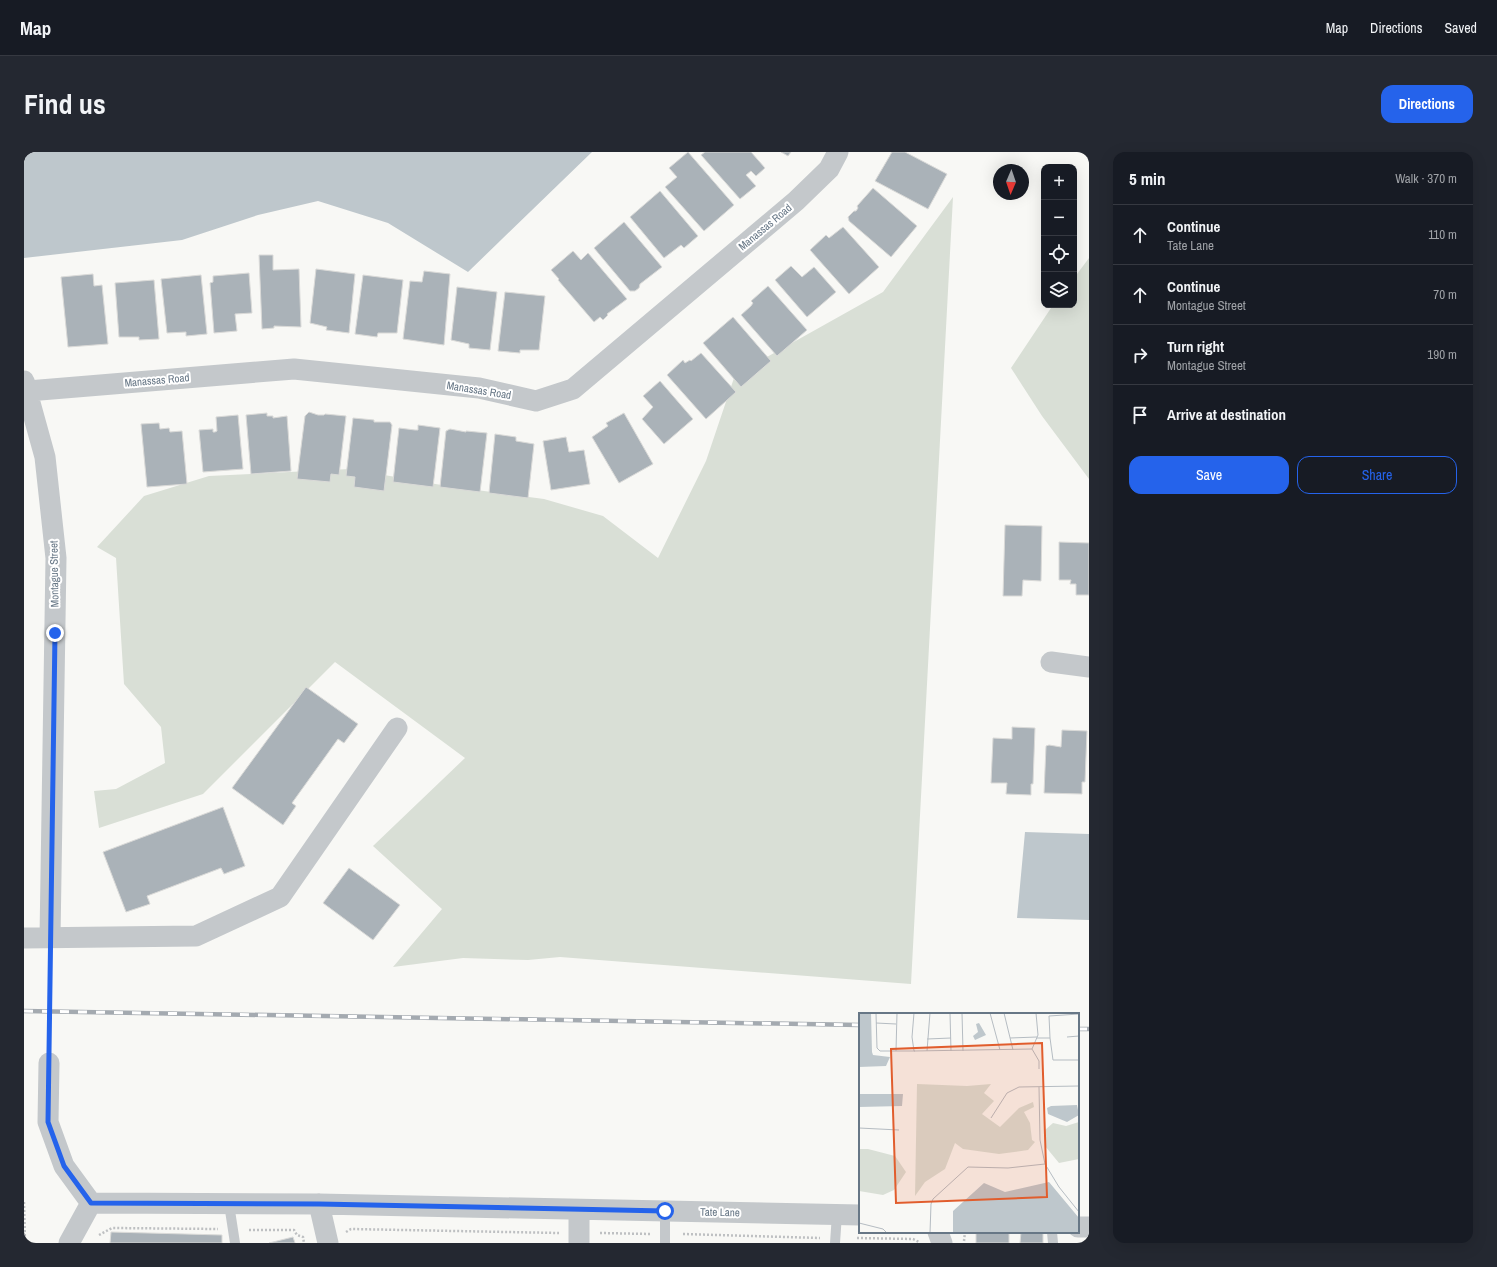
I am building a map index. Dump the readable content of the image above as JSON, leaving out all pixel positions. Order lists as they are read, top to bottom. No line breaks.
{"streets":{"street":["Manassas Road","Montague Street","Tate Lane"]},"crossings":[["Manassas Road","Montague Street"]],"north":"bottom","page":{"header":"Map","nav":["Map","Directions","Saved"],"title":"Find us","buttons":["Directions",["Save","Share"]],"heading":["5 min","Walk · 370 m"],"map_buttons":["+","−"],"list":[["Continue","Tate Lane","110 m"],["Continue","Montague Street","70 m"],["Turn right","Montague Street","190 m"],"Arrive at destination"]}}
